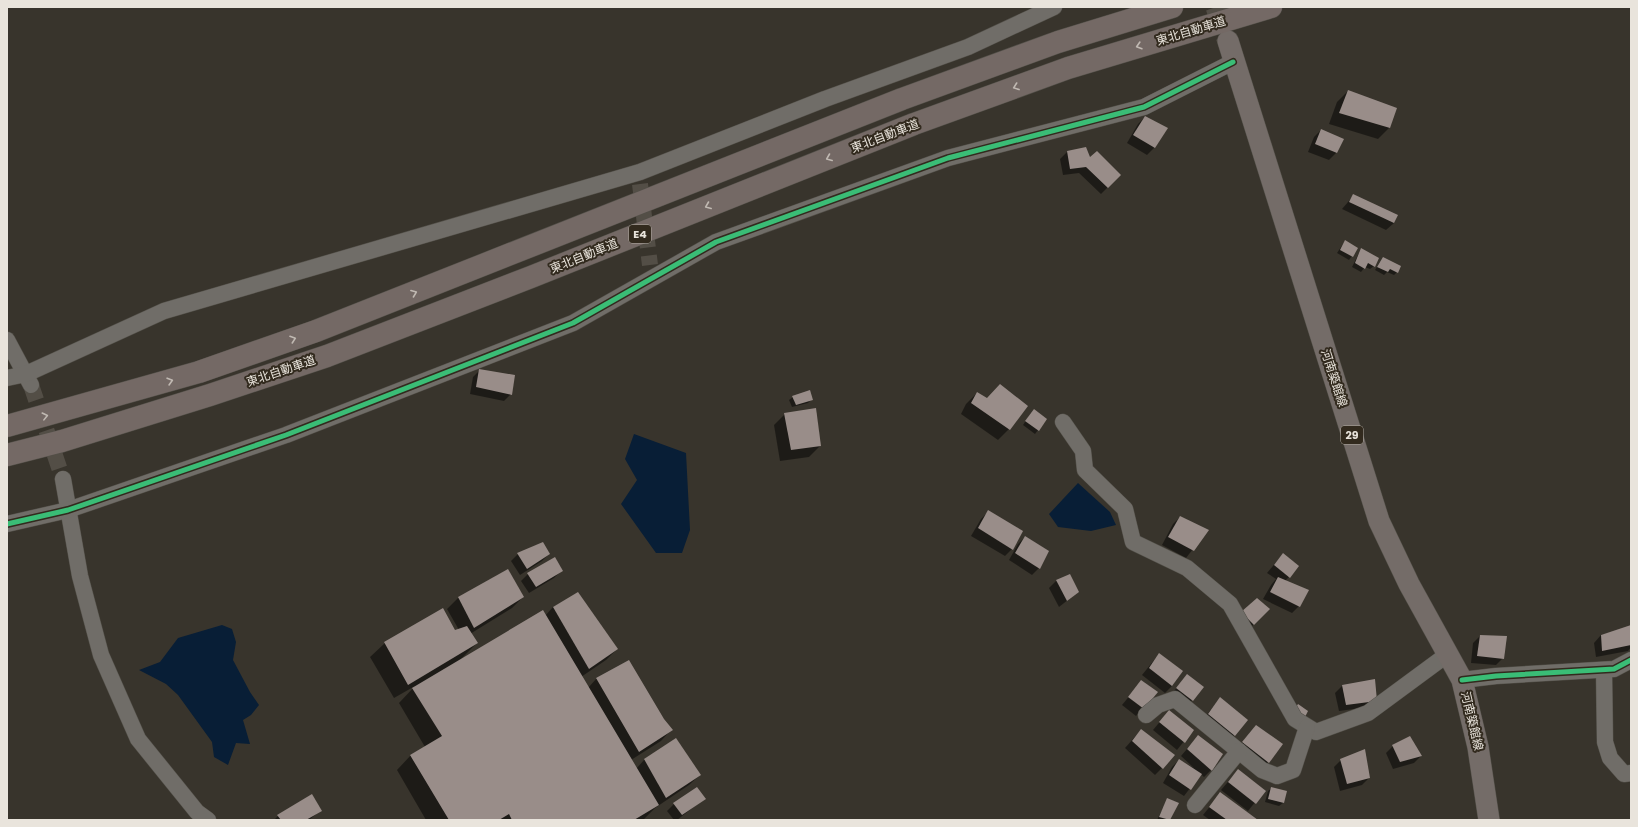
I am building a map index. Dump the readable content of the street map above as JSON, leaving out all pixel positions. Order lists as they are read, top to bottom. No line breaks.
{"streets":{"highway":["東北自動車道","E4"],"main road":["河南築館線","29"]}}
